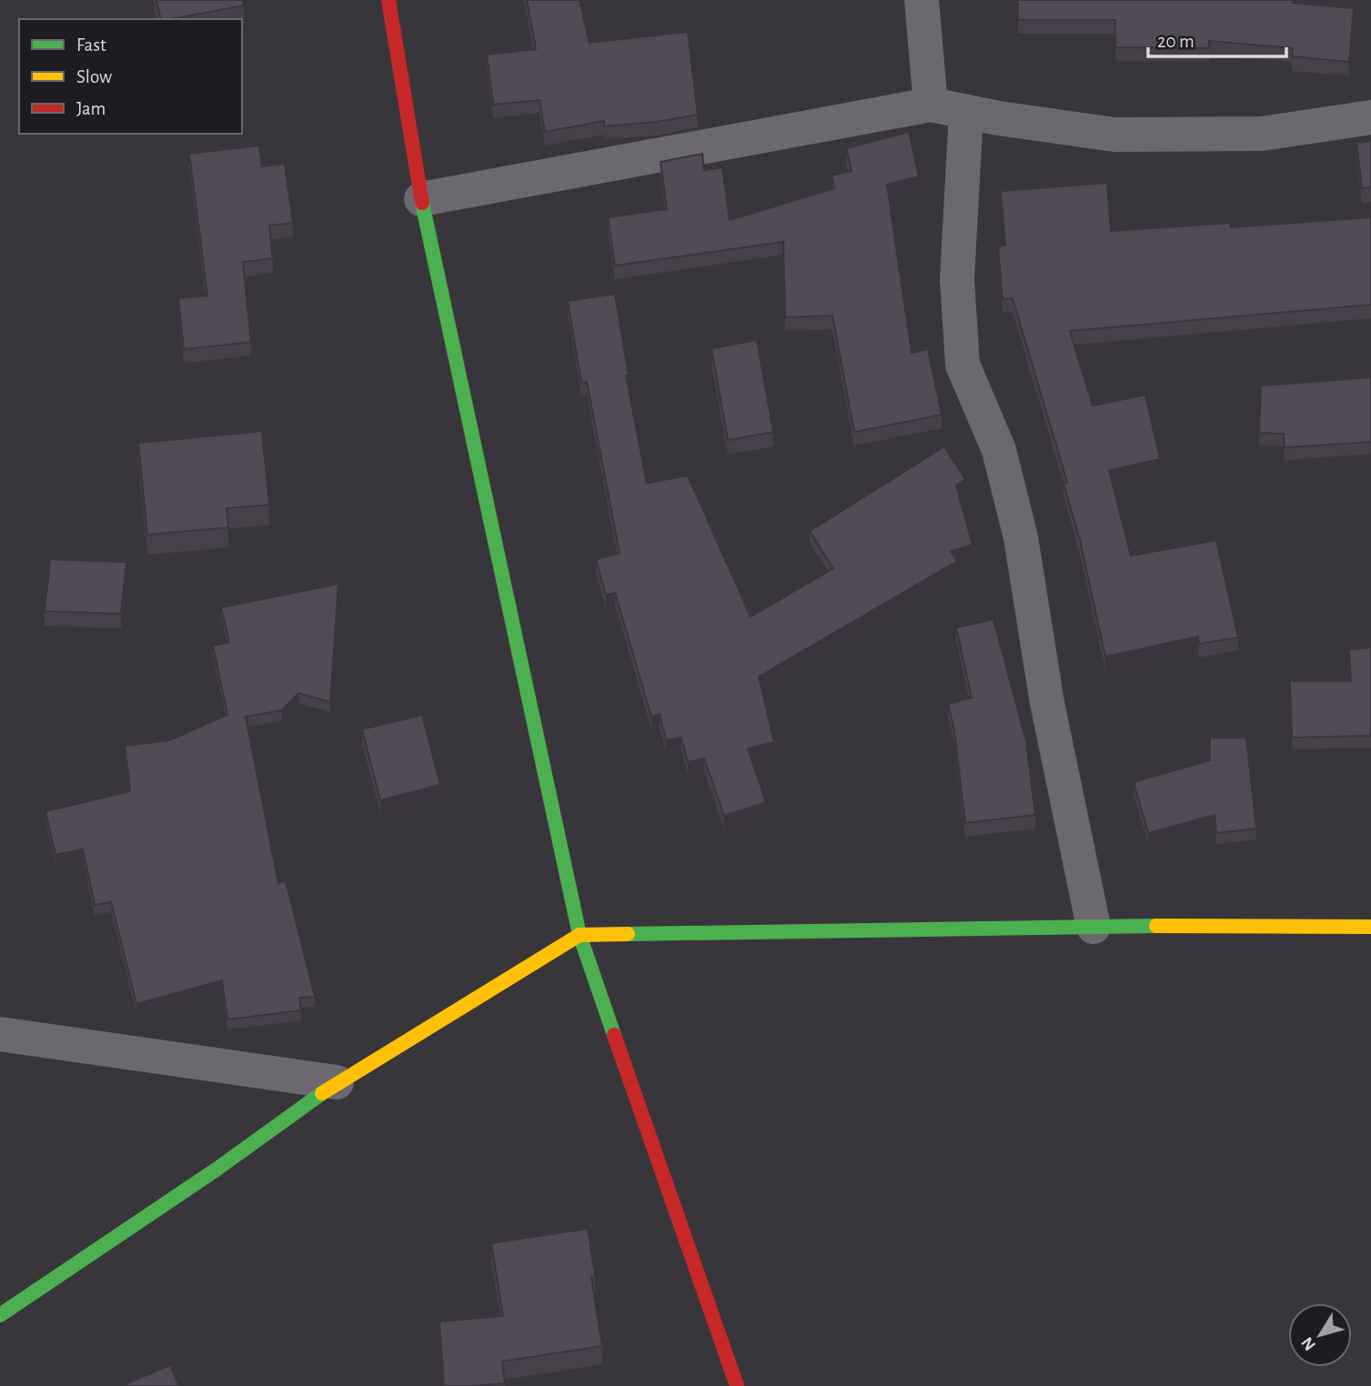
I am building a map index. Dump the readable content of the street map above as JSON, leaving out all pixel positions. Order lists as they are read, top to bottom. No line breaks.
{"legend":["Fast","Slow","Jam"],"scale_bar":"20 m","north":"bottom left"}
